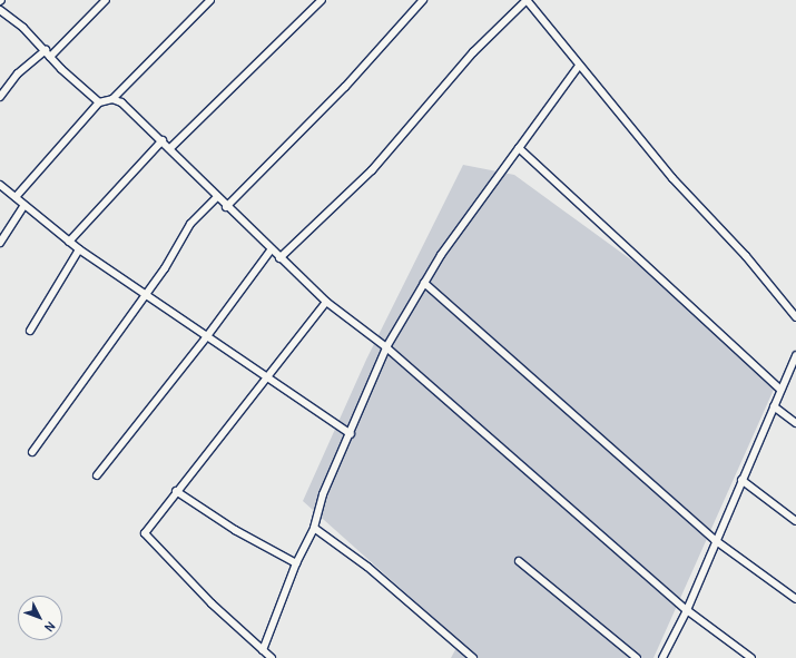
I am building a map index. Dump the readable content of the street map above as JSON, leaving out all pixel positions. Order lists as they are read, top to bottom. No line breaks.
{"north":"bottom right"}
